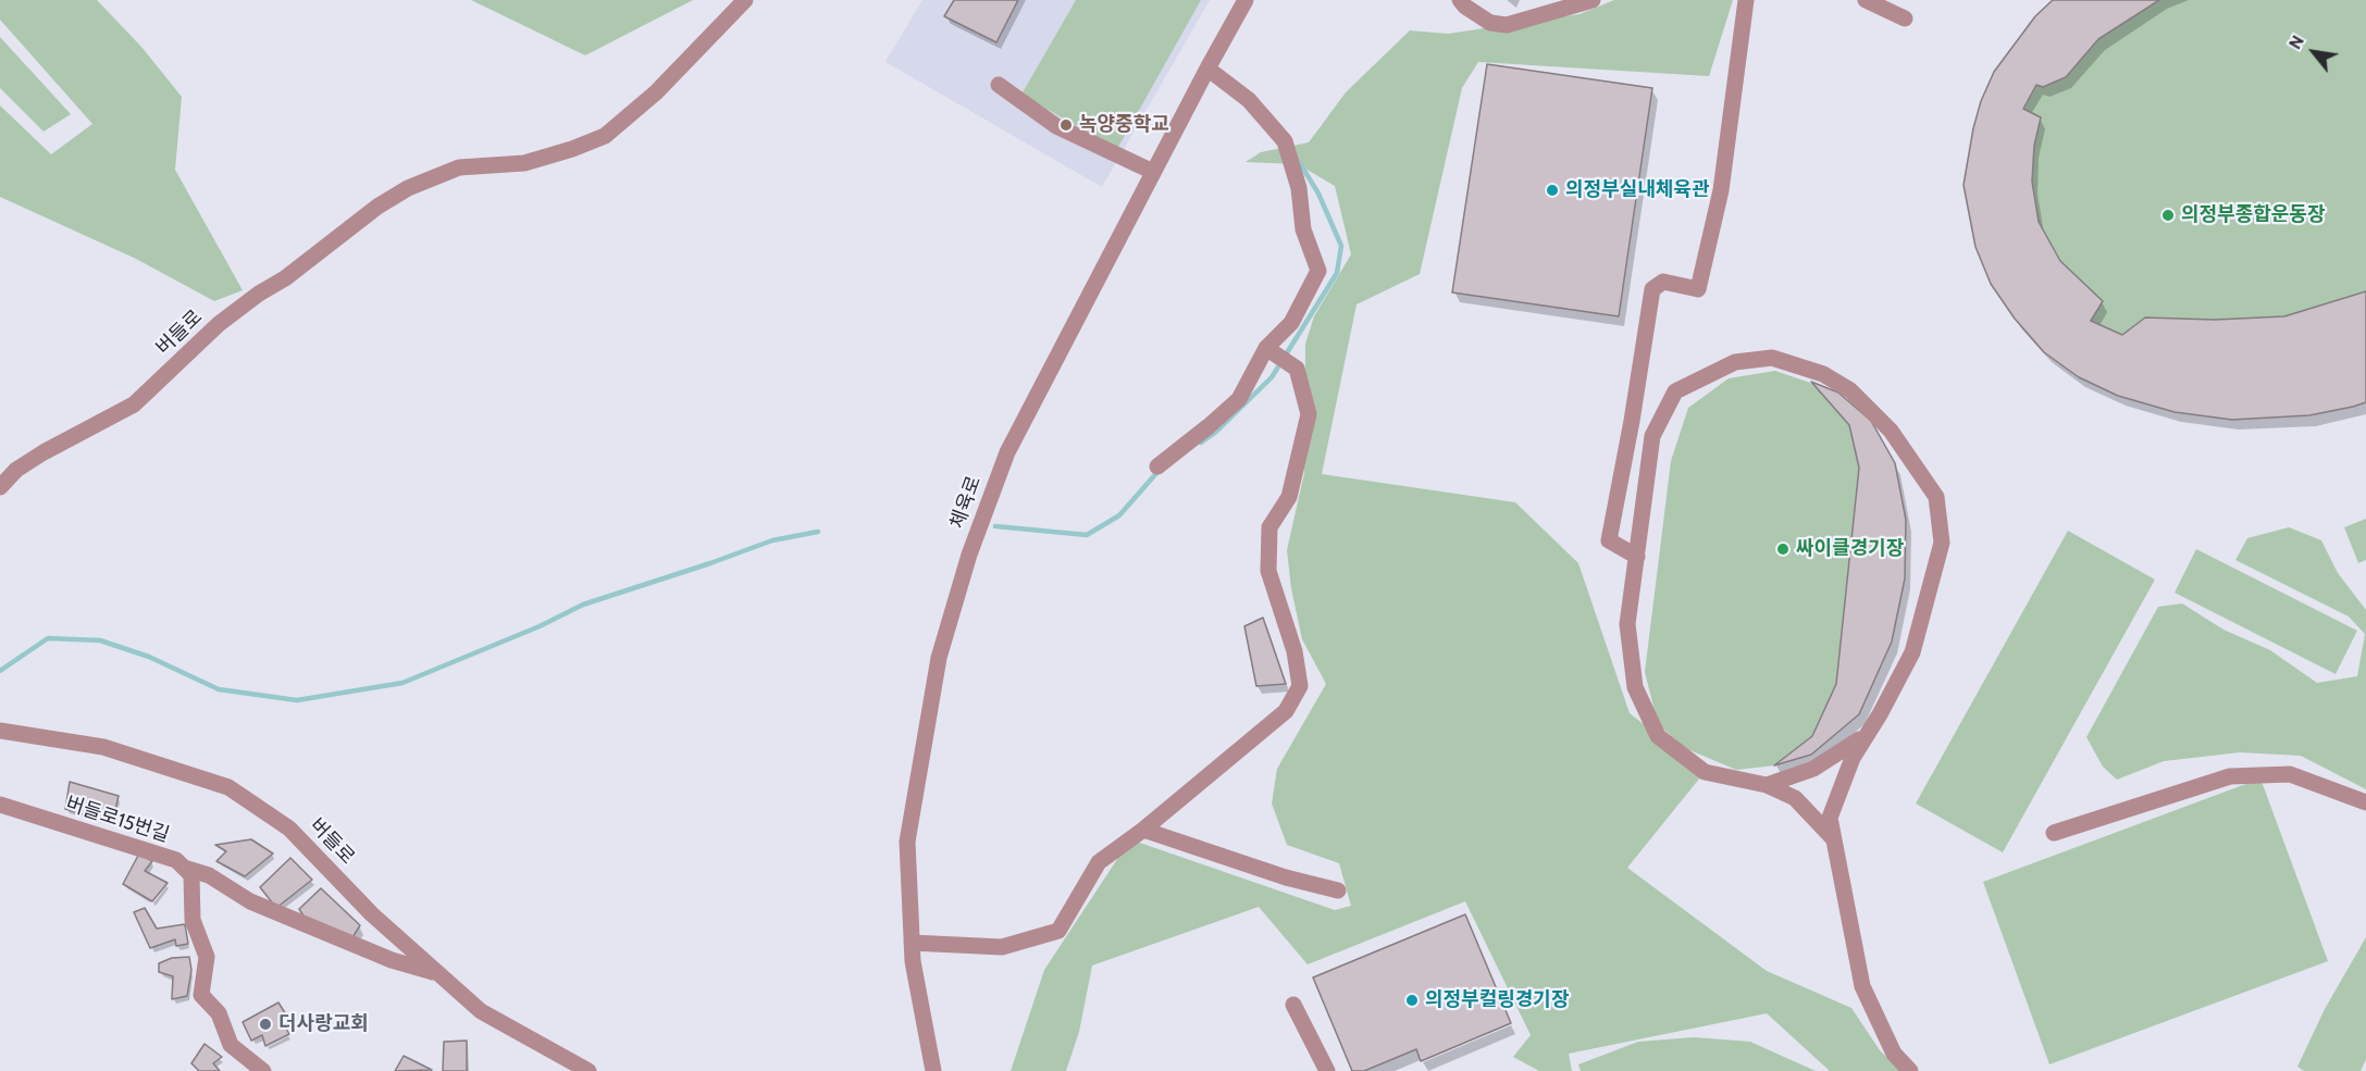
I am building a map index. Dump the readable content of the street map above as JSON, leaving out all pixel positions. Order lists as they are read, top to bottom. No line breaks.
{"streets":{"street":["버들로","체육로","버들로15번길"]},"places":["녹양중학교","의정부실내체육관","의정부종합운동장","싸이클경기장","의정부컬링경기장","더사랑교회"],"north":"top left"}
